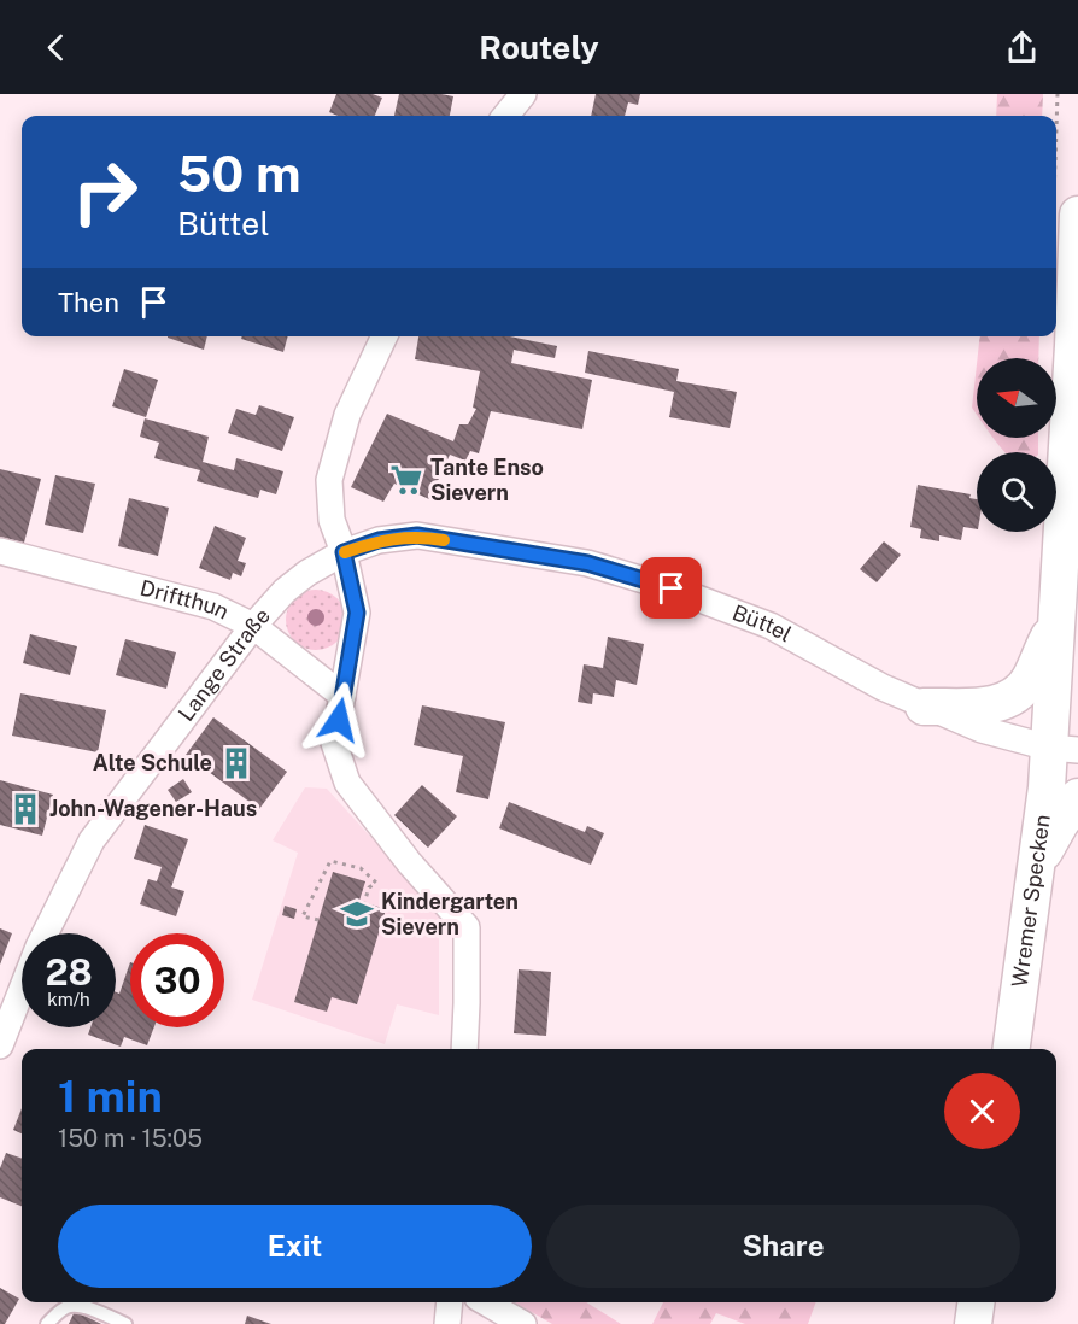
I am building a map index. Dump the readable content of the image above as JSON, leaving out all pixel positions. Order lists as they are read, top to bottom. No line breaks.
{"streets":{"street":["Driftthun","Büttel","Lange Straße","Wremer Specken"]},"crossings":[["Driftthun","Lange Straße"],["Büttel","Lange Straße"],["Büttel","Wremer Specken"]],"places":{"supermarket":["Tante Enso Sievern"],"building":["Alte Schule","John-Wagener-Haus"],"school or university":["Kindergarten Sievern"]},"north":"left","page":{"header":"Routely","turn":["50 m","Büttel"],"then":"Then","speed":"28 km/h","limit":"30","heading":["1 min","150 m · 15:05"],"buttons":["Exit","Share"]}}
